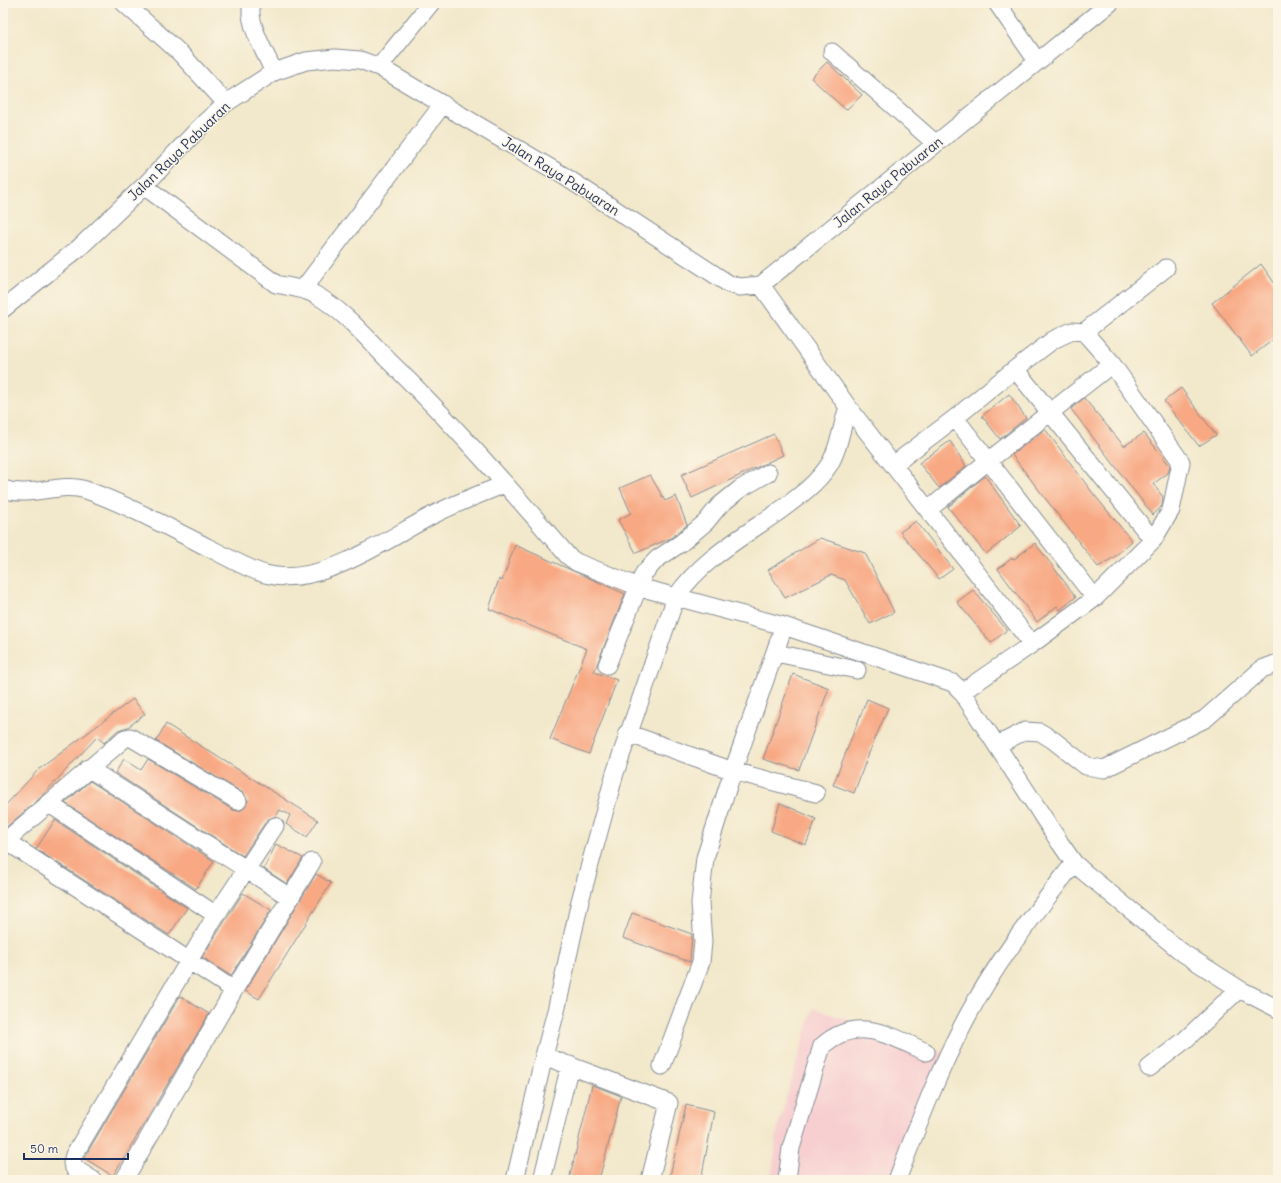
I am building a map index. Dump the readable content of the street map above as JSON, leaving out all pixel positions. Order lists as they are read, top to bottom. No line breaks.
{"streets":{"street":["Jalan Raya Pabuaran"]},"scale_bar":"50 m"}
